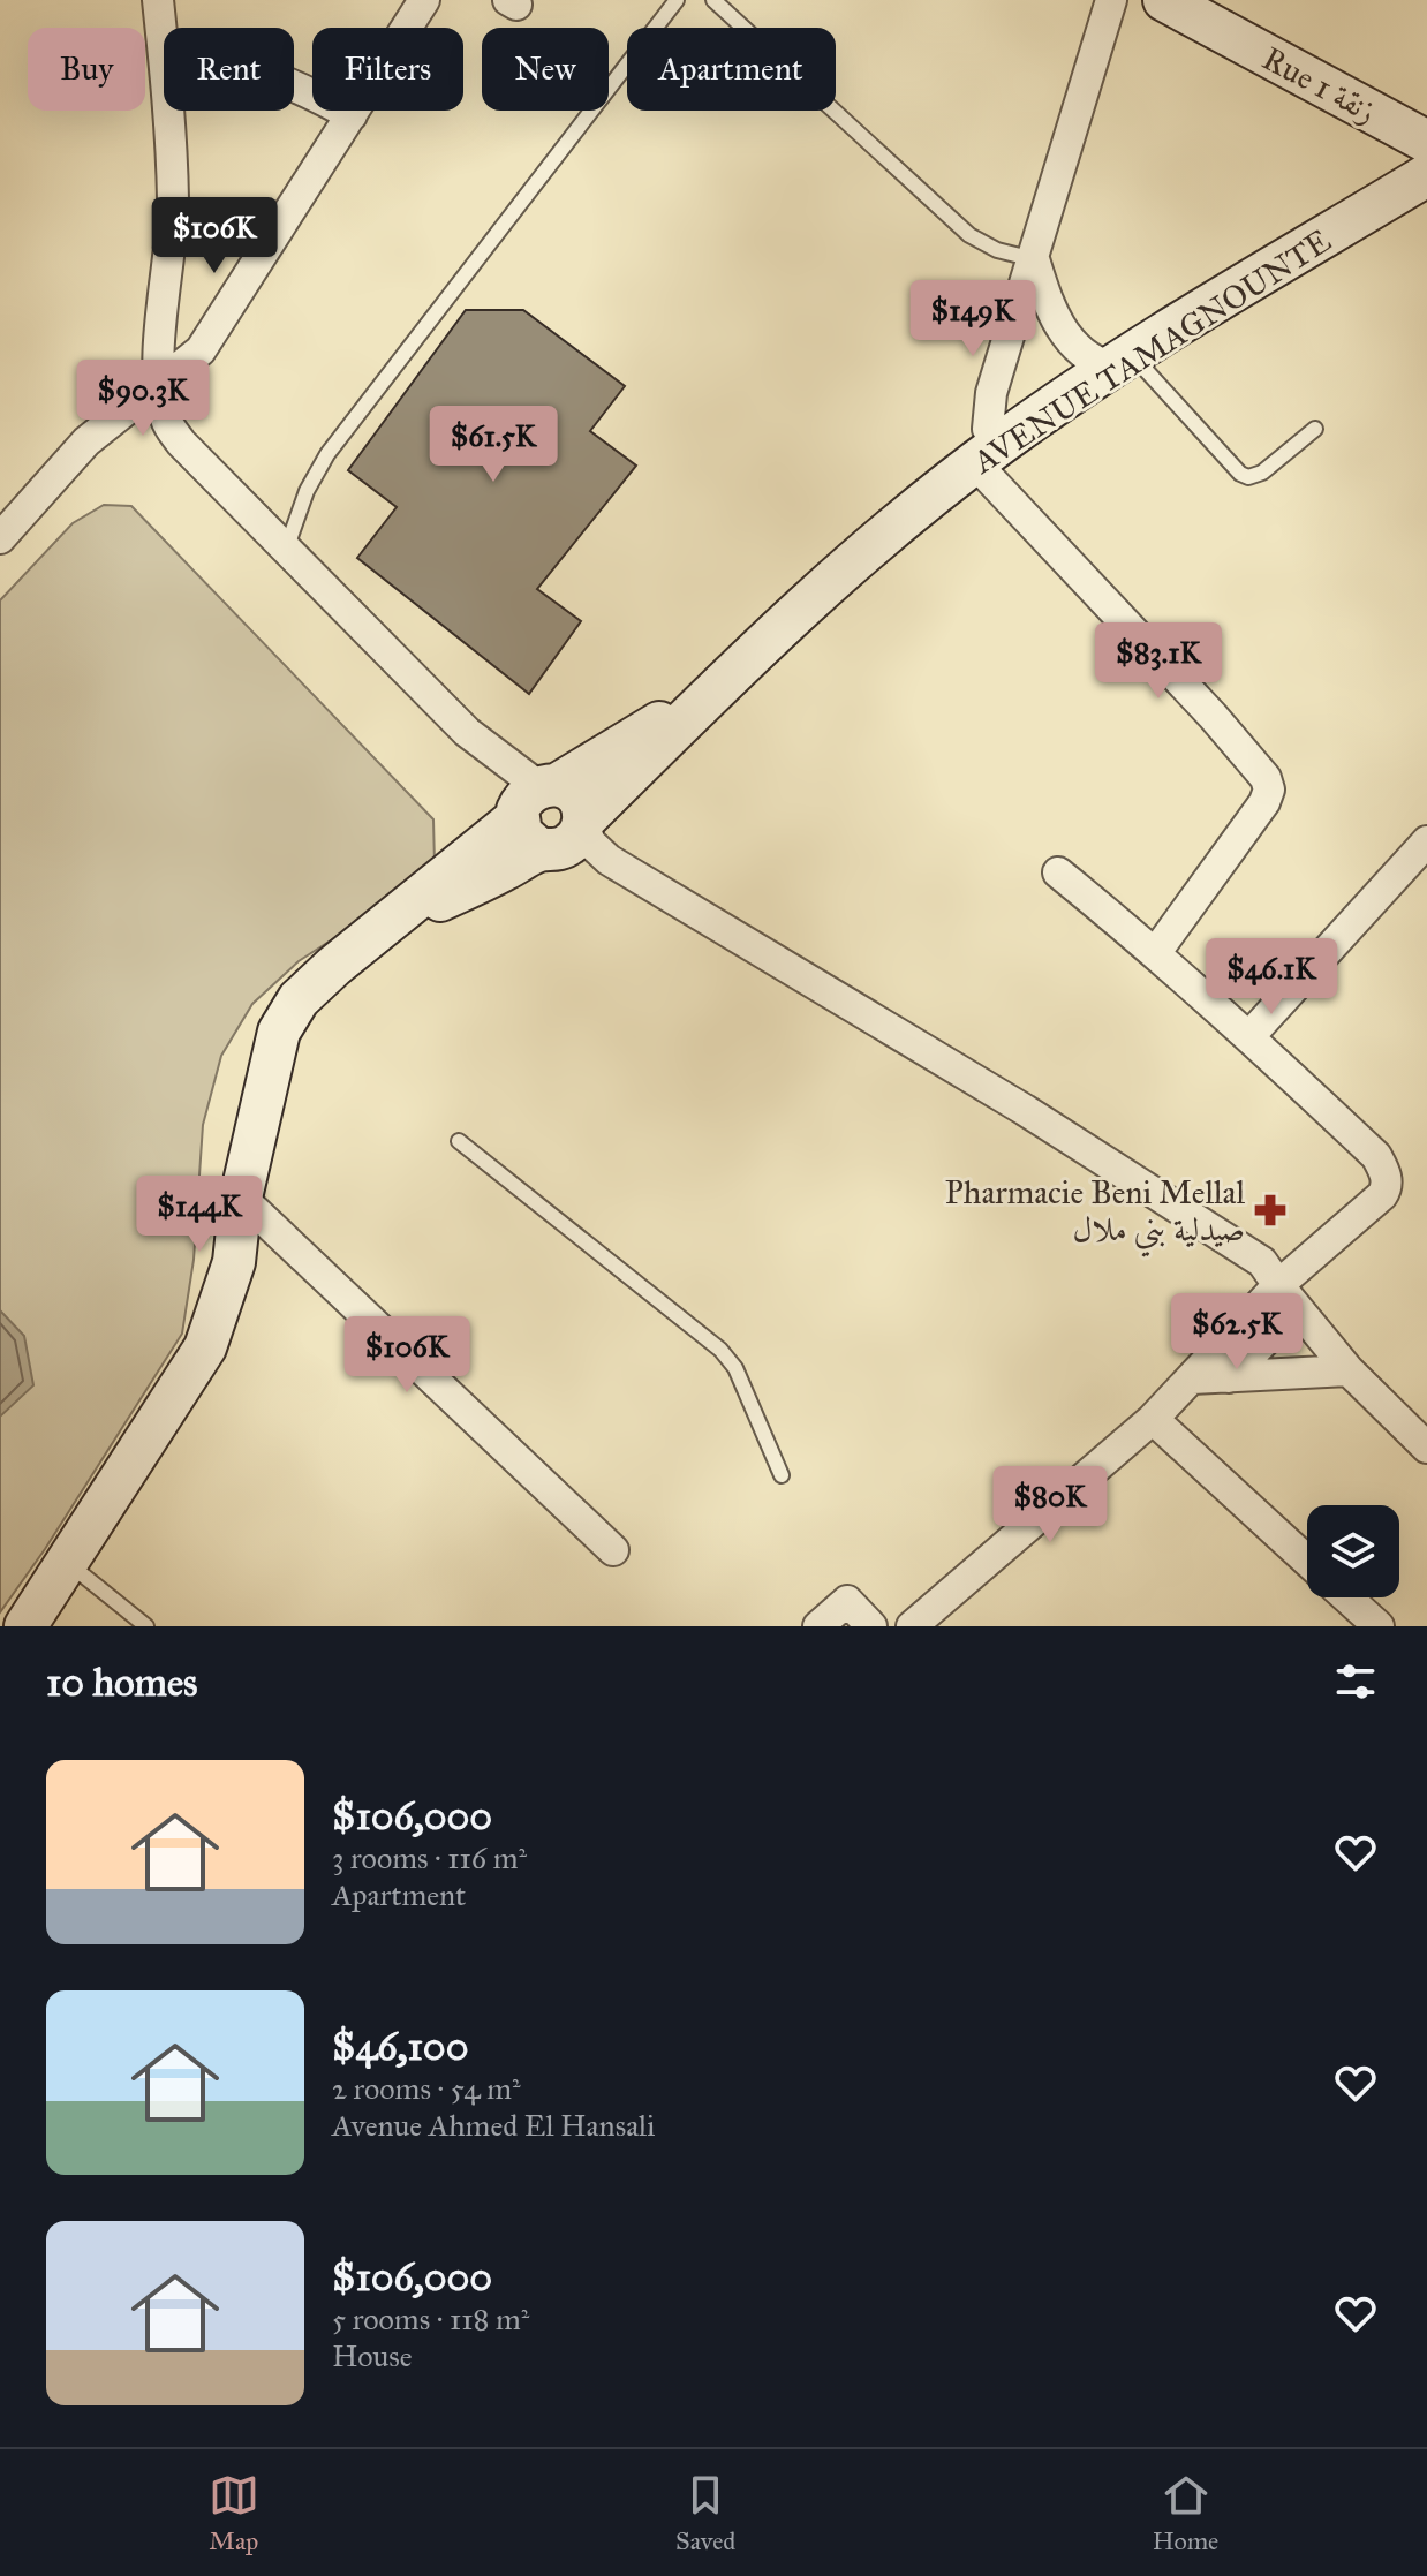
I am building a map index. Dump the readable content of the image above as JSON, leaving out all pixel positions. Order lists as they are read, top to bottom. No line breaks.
{"streets":{"street":["Rue 1 زنقة","AVENUE TAMAGNOUNTE"]},"places":{"pharmacy":["Pharmacie Beni Mellal صيدلية بني ملال"]},"page":{"chip":["Buy","Rent","Filters","New","Apartment"],"price":["$106K","$149K","$90.3K","$61.5K","$83.1K","$46.1K","$144K","$62.5K","$106K","$80K"],"heading":"10 homes","list":[{"name":"$106,000","note":"3 rooms · 116 m² · Apartment"},{"name":"$46,100","note":"2 rooms · 54 m² · Avenue Ahmed El Hansali"},{"name":"$106,000","note":"5 rooms · 118 m² · House"}],"tabs":["Map","Saved","Home"]}}
